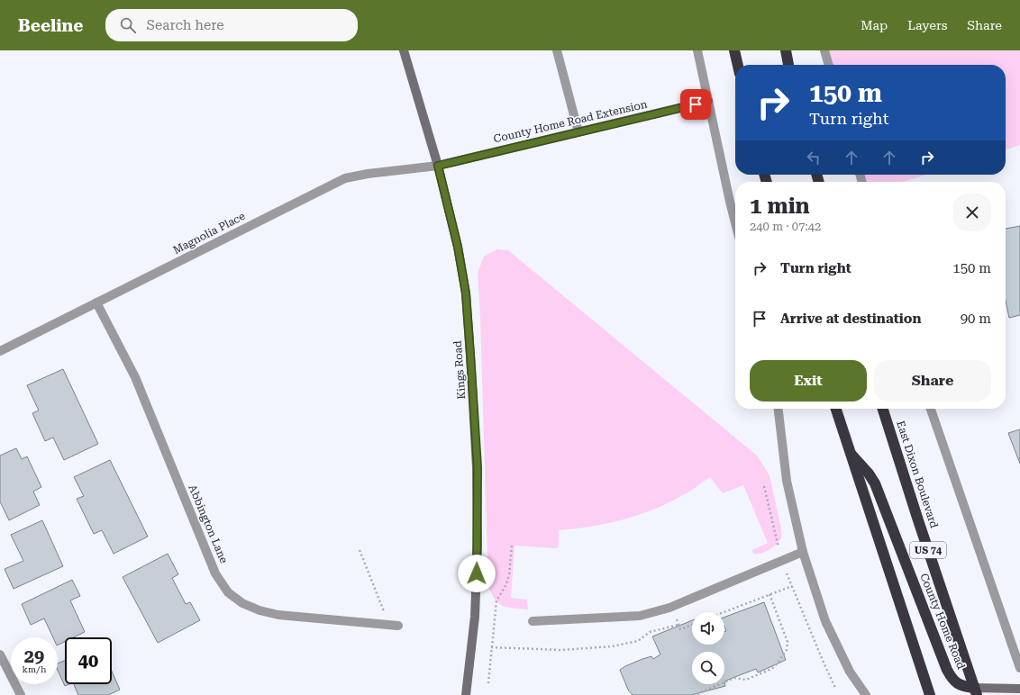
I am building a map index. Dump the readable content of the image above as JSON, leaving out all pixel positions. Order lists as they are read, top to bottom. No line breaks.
{"streets":{"highway":["East Dixon Boulevard","US 74","County Home Road"],"street":["County Home Road Extension","Magnolia Place","Kings Road","Abbington Lane"]},"crossings":[["County Home Road Extension","Magnolia Place"],["County Home Road Extension","Kings Road"],["Magnolia Place","Kings Road"],["Magnolia Place","Abbington Lane"],["East Dixon Boulevard","County Home Road"]],"page":{"header":"Beeline","search":"Search here","nav":["Map","Layers","Share"],"turn":["150 m","Turn right"],"heading":["1 min","240 m · 07:42"],"list":[{"name":"Turn right","value":"150 m"},{"name":"Arrive at destination","value":"90 m"}],"buttons":["Exit","Share"],"speed":"29 km/h","limit":"40"}}
